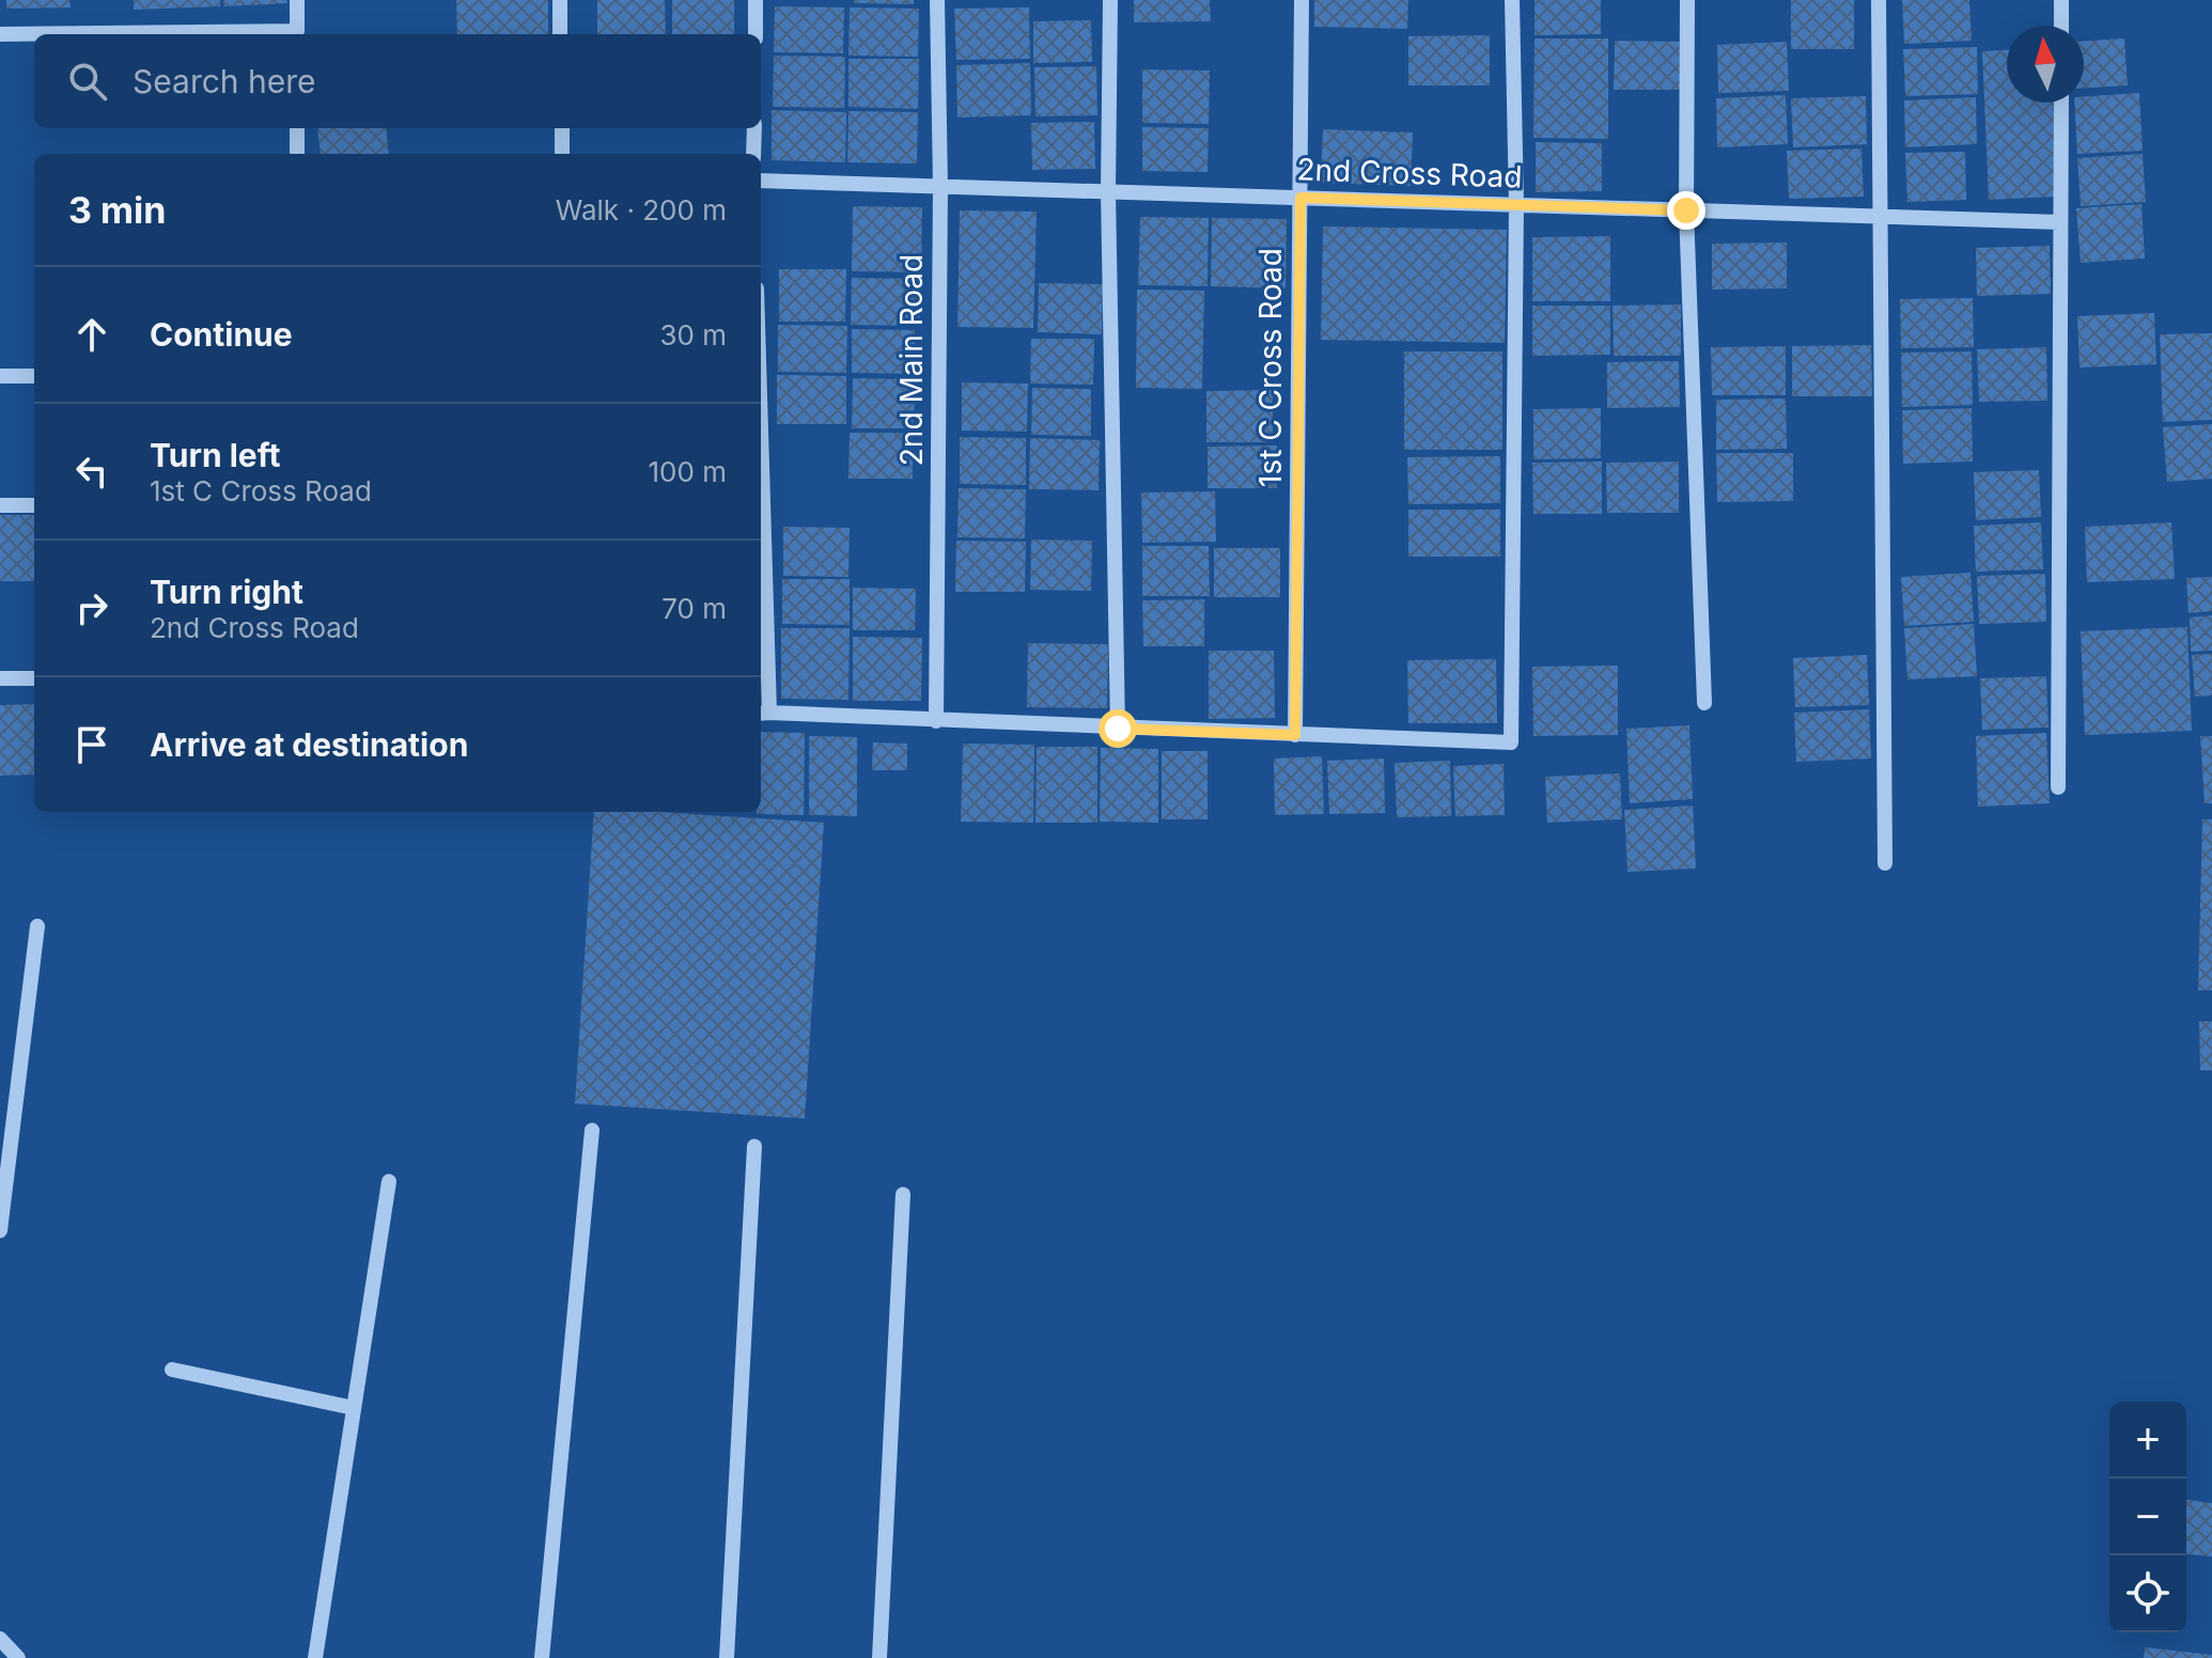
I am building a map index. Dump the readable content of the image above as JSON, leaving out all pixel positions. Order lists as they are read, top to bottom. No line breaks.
{"streets":{"street":["2nd Cross Road","2nd Main Road","1st C Cross Road"]},"crossings":[["2nd Cross Road","2nd Main Road"],["2nd Cross Road","1st C Cross Road"]],"north":"top","page":{"search":"Search here","heading":["3 min","Walk · 200 m"],"list":[["Continue","30 m"],["Turn left","1st C Cross Road","100 m"],["Turn right","2nd Cross Road","70 m"],"Arrive at destination"],"map_buttons":["+","−"]}}
